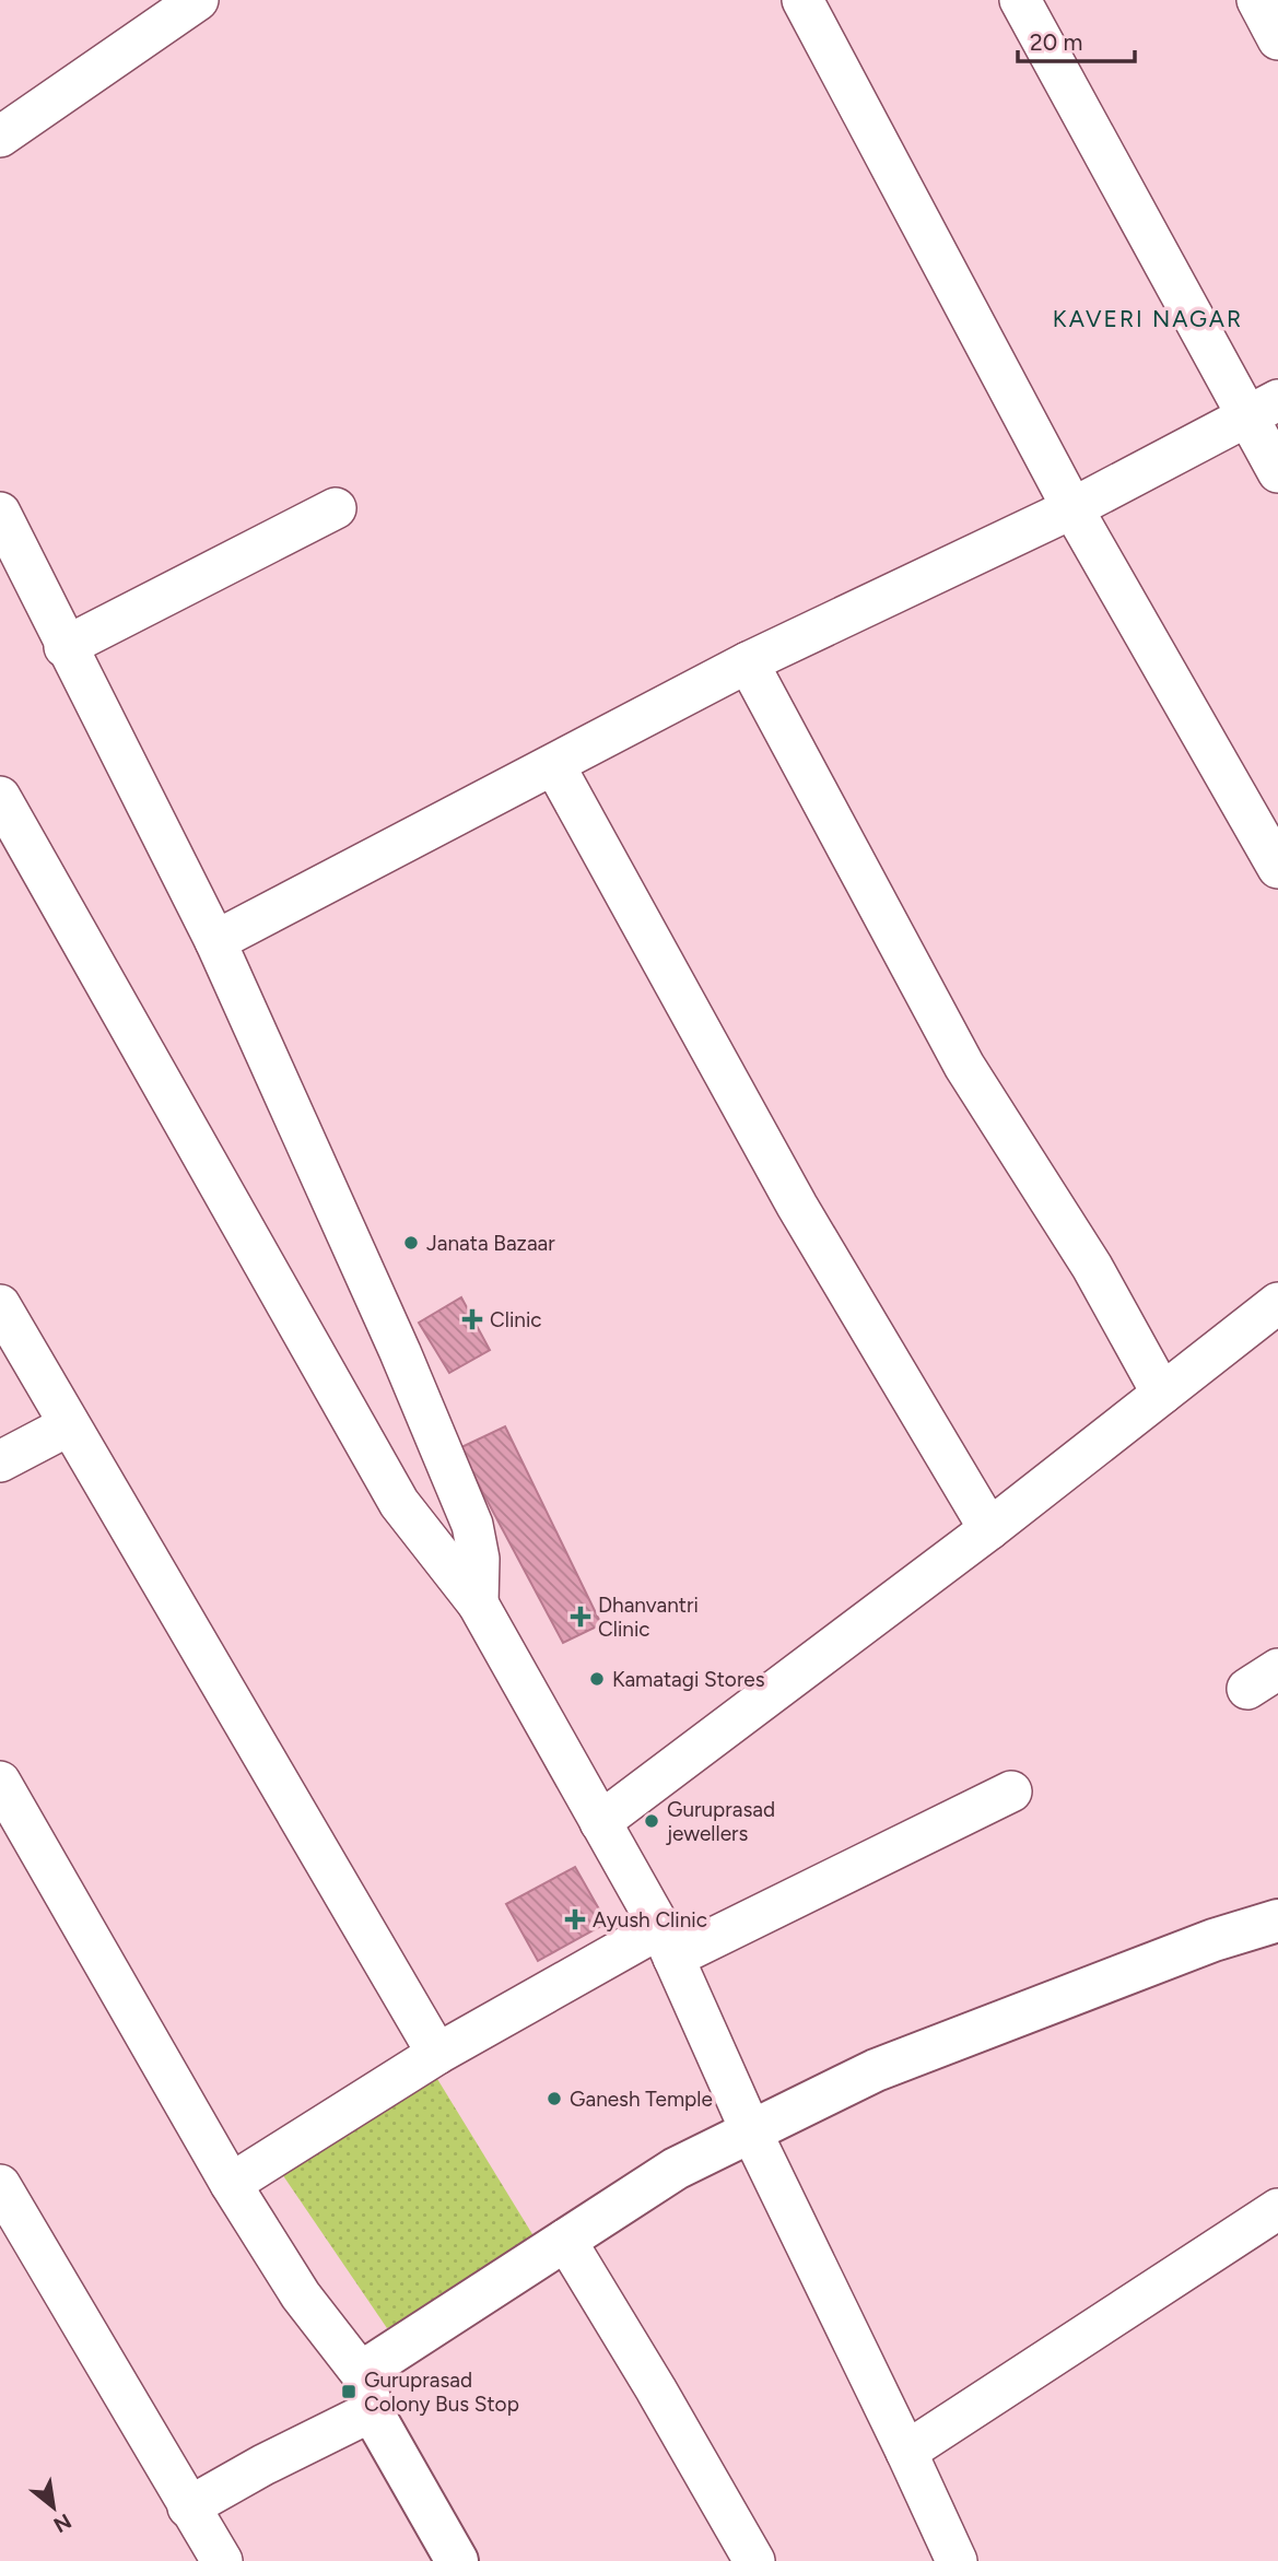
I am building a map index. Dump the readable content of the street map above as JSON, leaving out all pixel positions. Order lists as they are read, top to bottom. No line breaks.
{"districts":["KAVERI NAGAR"],"places":{"other":["Janata Bazaar","Kamatagi Stores","Guruprasad jewellers","Ganesh Temple"],"health":["Clinic","Dhanvantri Clinic","Ayush Clinic"],"transit":["Guruprasad Colony Bus Stop"]},"scale_bar":"20 m","north":"bottom right"}
